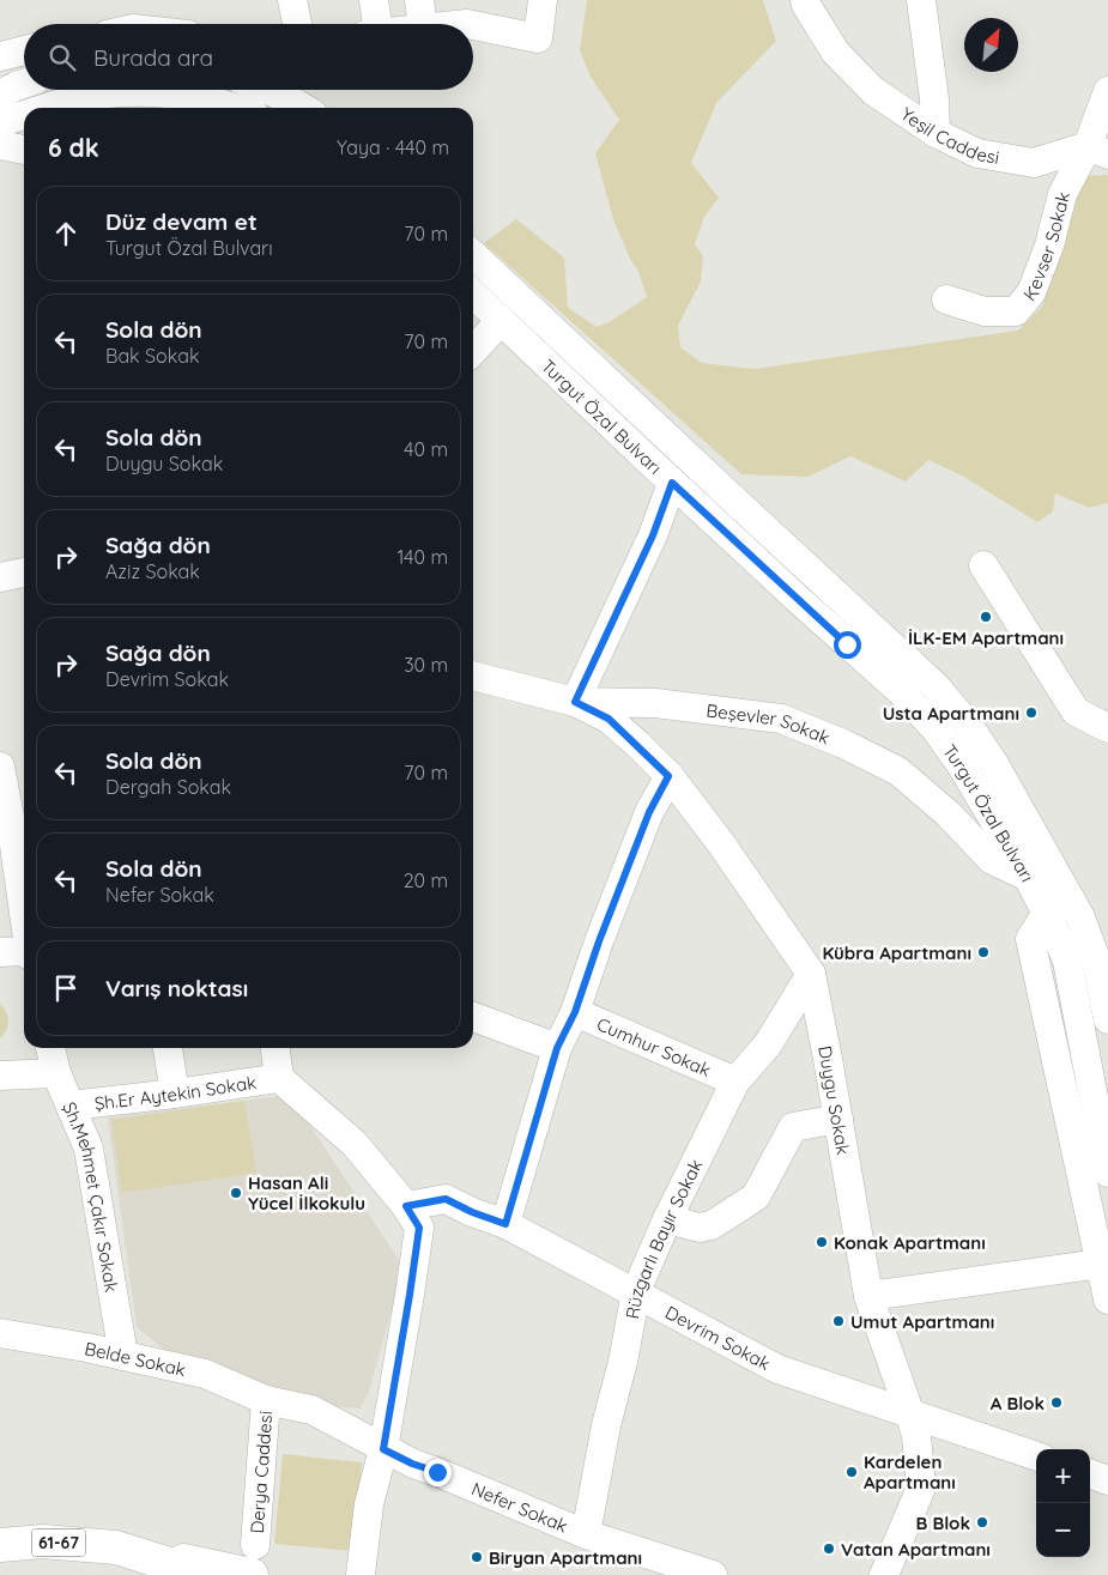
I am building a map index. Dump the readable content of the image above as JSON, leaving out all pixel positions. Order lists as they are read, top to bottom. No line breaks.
{"streets":{"main road":["61-67"],"street":["Yeşil Caddesi","Kevser Sokak","Turgut Özal Bulvarı","Beşevler Sokak","Cumhur Sokak","Şh.Er Aytekin Sokak","Duygu Sokak","Şh.Mehmet Çakır Sokak","Rüzgarlı Bayır Sokak","Devrim Sokak","Belde Sokak","Derya Caddesi","Nefer Sokak"]},"crossings":[["Yeşil Caddesi","Kevser Sokak"],["Turgut Özal Bulvarı","Beşevler Sokak"],["Beşevler Sokak","Duygu Sokak"],["Cumhur Sokak","Rüzgarlı Bayır Sokak"],["Şh.Er Aytekin Sokak","Şh.Mehmet Çakır Sokak"],["Duygu Sokak","Rüzgarlı Bayır Sokak"],["Duygu Sokak","Devrim Sokak"],["Şh.Mehmet Çakır Sokak","Belde Sokak"],["Rüzgarlı Bayır Sokak","Devrim Sokak"],["Rüzgarlı Bayır Sokak","Nefer Sokak"],["Belde Sokak","Derya Caddesi"],["Belde Sokak","Nefer Sokak"],["Derya Caddesi","Nefer Sokak"],["Derya Caddesi","61-67"]],"places":["İLK-EM Apartmanı","Usta Apartmanı","Kübra Apartmanı","Hasan Ali Yücel İlkokulu","Konak Apartmanı","Umut Apartmanı","A Blok","Kardelen Apartmanı","B Blok","Vatan Apartmanı","Biryan Apartmanı"],"north":"top right","page":{"search":"Burada ara","heading":["6 dk","Yaya · 440 m"],"list":[["Düz devam et","Turgut Özal Bulvarı","70 m"],["Sola dön","Bak Sokak","70 m"],["Sola dön","Duygu Sokak","40 m"],["Sağa dön","Aziz Sokak","140 m"],["Sağa dön","Devrim Sokak","30 m"],["Sola dön","Dergah Sokak","70 m"],["Sola dön","Nefer Sokak","20 m"],"Varış noktası"],"map_buttons":["+","−"]}}
